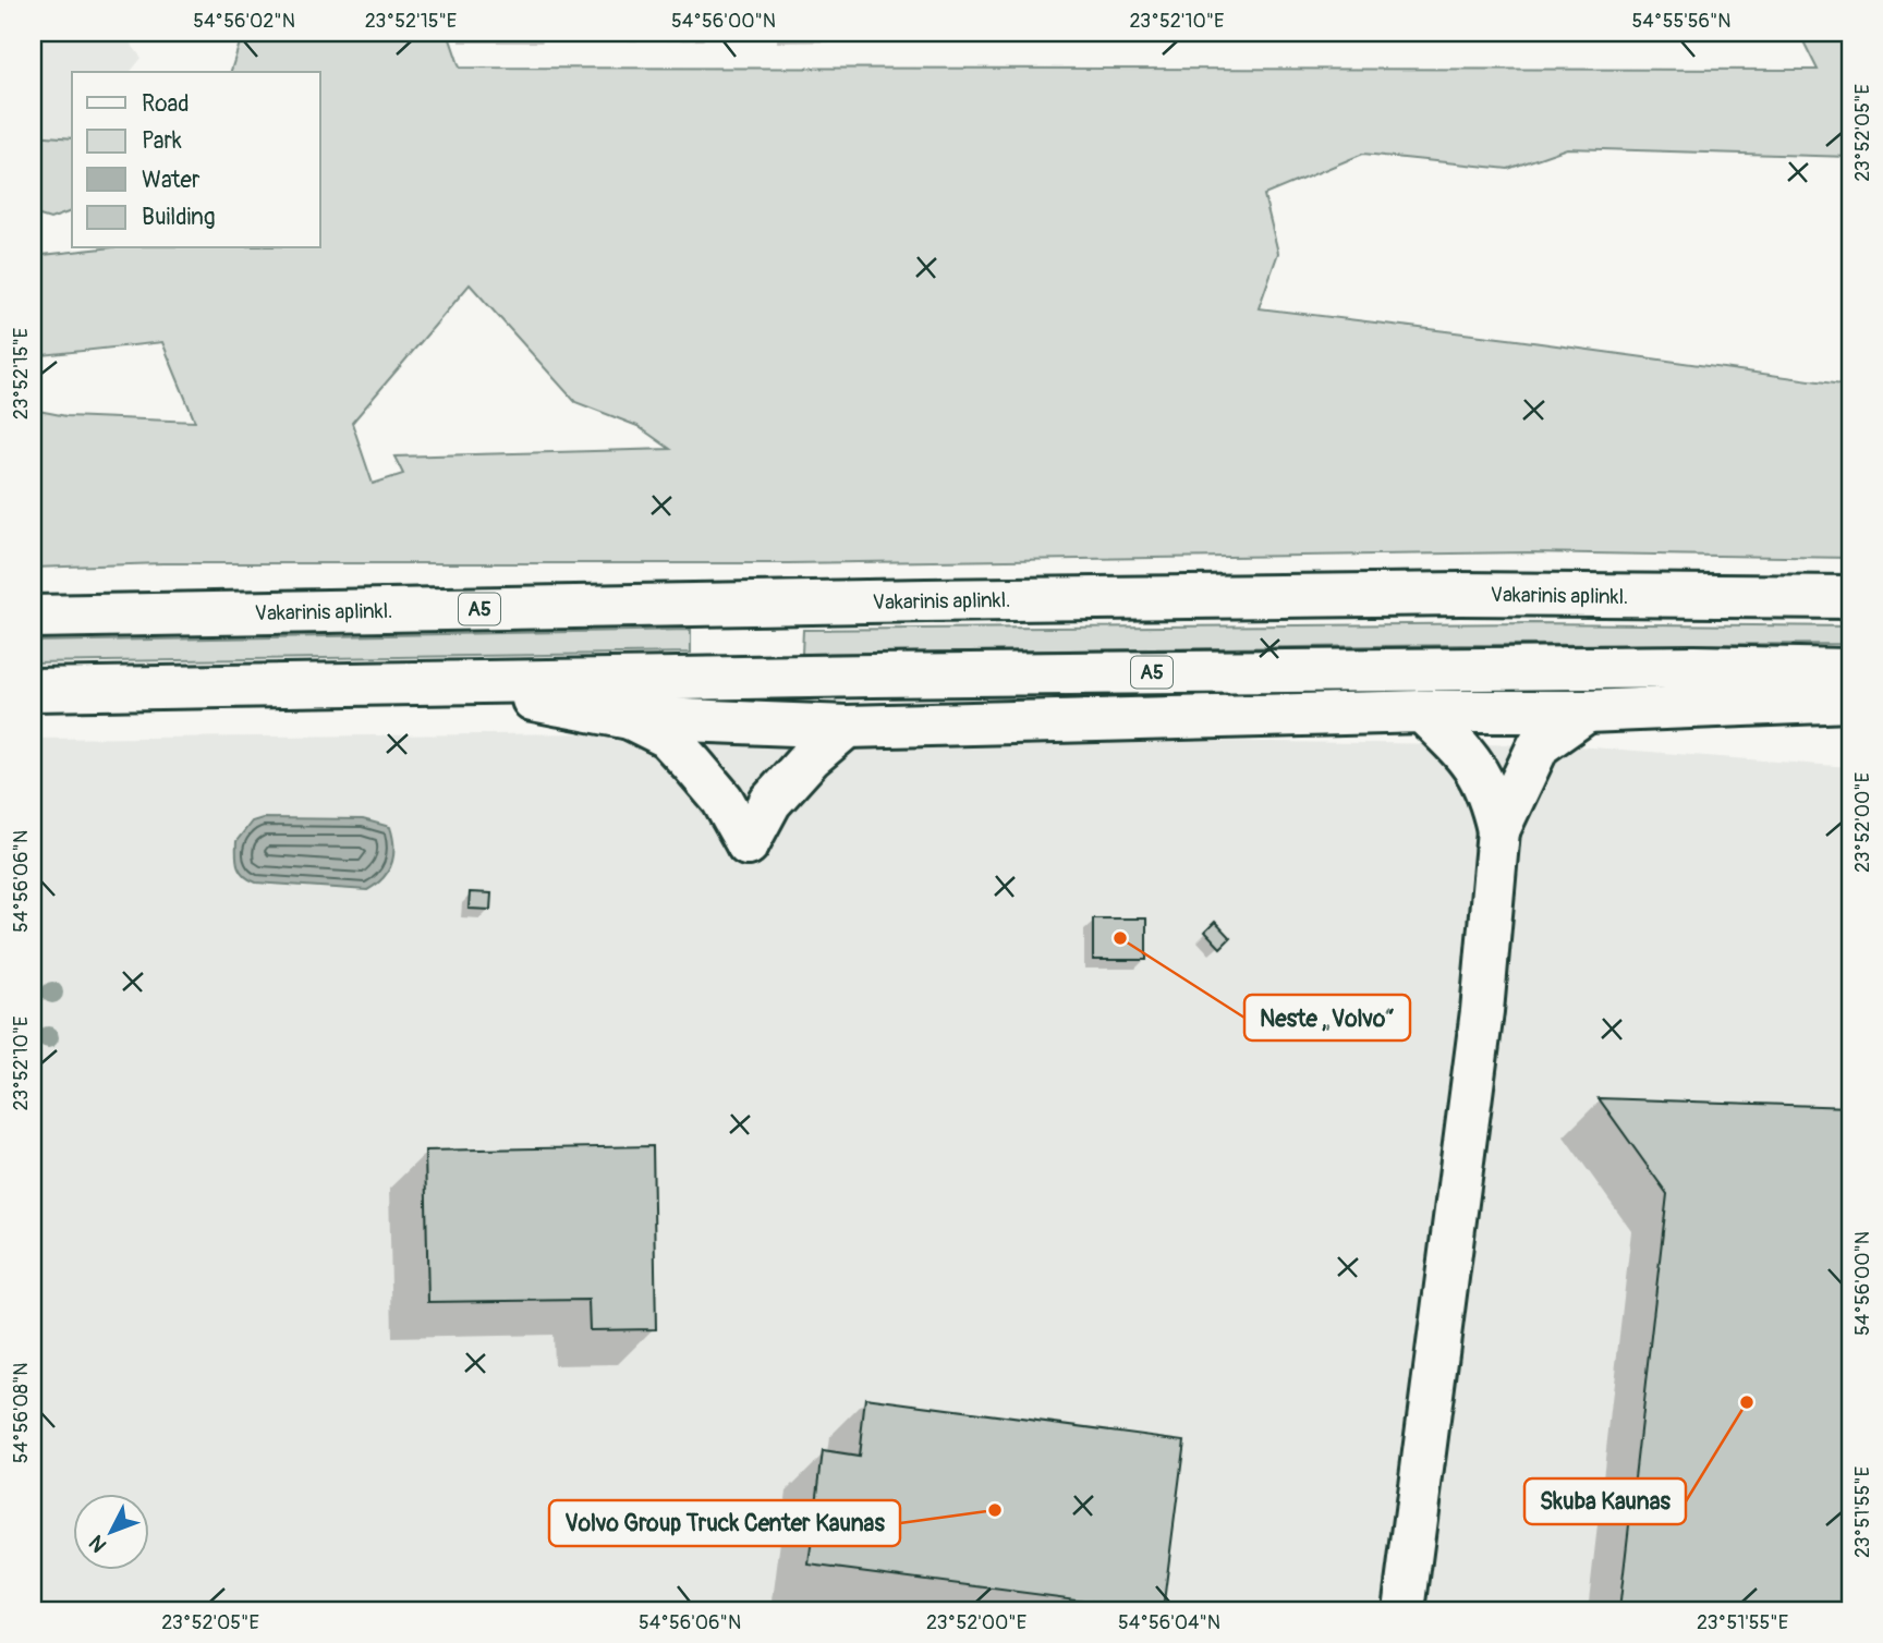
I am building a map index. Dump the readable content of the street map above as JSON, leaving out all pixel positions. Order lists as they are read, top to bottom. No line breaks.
{"streets":{"main road":["Vakarinis aplinkl.","A5"]},"places":["Neste „Volvo“","Skuba Kaunas","Volvo Group Truck Center Kaunas"],"legend":["Road","Park","Water","Building"],"north":"bottom left","coordinates":["54°56'02\"N","23°52'15\"E","54°56'00\"N","23°52'10\"E","54°55'56\"N","23°52'05\"E","23°52'00\"E","54°56'06\"N","54°56'08\"N","23°51'55\"E","54°56'04\"N"]}
